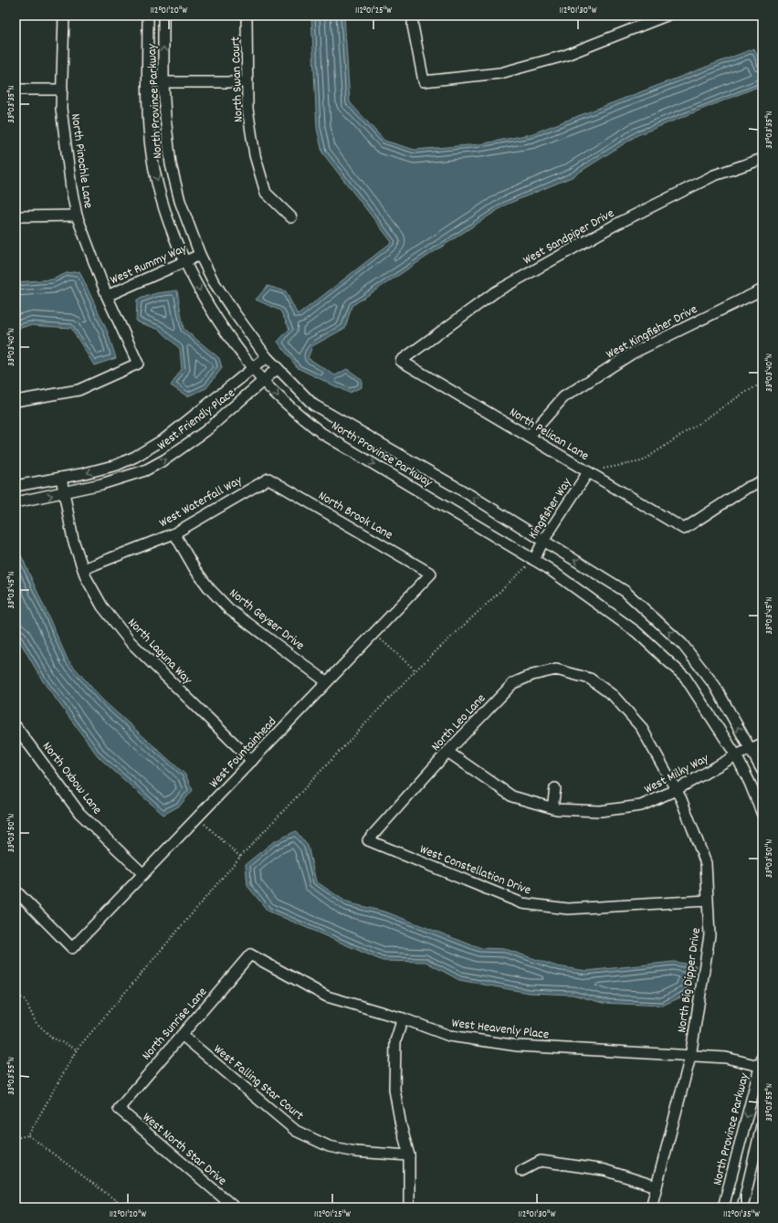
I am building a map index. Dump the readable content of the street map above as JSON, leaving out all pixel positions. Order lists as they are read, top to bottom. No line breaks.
{"streets":{"street":["North Swan Court","North Province Parkway","North Pinochle Lane","West Sandpiper Drive","West Rummy Way","West Kingfisher Drive","West Friendly Place","North Pelican Lane","West Waterfall Way","Kingfisher Way","North Brook Lane","North Geyser Drive","North Laguna Way","North Leo Lane","West Fountainhead","West Milky Way","North Oxbow Lane","West Constellation Drive","North Big Dipper Drive","North Sunrise Lane","West Heavenly Place","West Falling Star Court","West North Star Drive"]},"crossings":[["North Province Parkway","West Rummy Way"],["North Province Parkway","West Friendly Place"],["North Province Parkway","Kingfisher Way"],["North Province Parkway","West Milky Way"],["North Province Parkway","West Heavenly Place"],["North Pinochle Lane","West Rummy Way"],["West Sandpiper Drive","North Pelican Lane"],["West Kingfisher Drive","North Pelican Lane"],["West Friendly Place","North Laguna Way"],["North Pelican Lane","Kingfisher Way"],["West Waterfall Way","North Brook Lane"],["West Waterfall Way","North Geyser Drive"],["West Waterfall Way","North Laguna Way"],["North Brook Lane","West Fountainhead"],["North Geyser Drive","West Fountainhead"],["North Laguna Way","West Fountainhead"],["North Leo Lane","West Milky Way"],["North Leo Lane","West Constellation Drive"],["North Leo Lane","North Big Dipper Drive"],["West Fountainhead","North Oxbow Lane"],["West Milky Way","North Big Dipper Drive"],["West Constellation Drive","North Big Dipper Drive"],["North Big Dipper Drive","West Heavenly Place"],["North Sunrise Lane","West Heavenly Place"],["North Sunrise Lane","West Falling Star Court"],["North Sunrise Lane","West North Star Drive"]],"coordinates":["112°01'20\"W","112°01'25\"W","112°01'30\"W","33°03'35\"N","33°03'40\"N","33°03'45\"N","33°03'50\"N","33°03'55\"N","112°01'35\"W"]}
